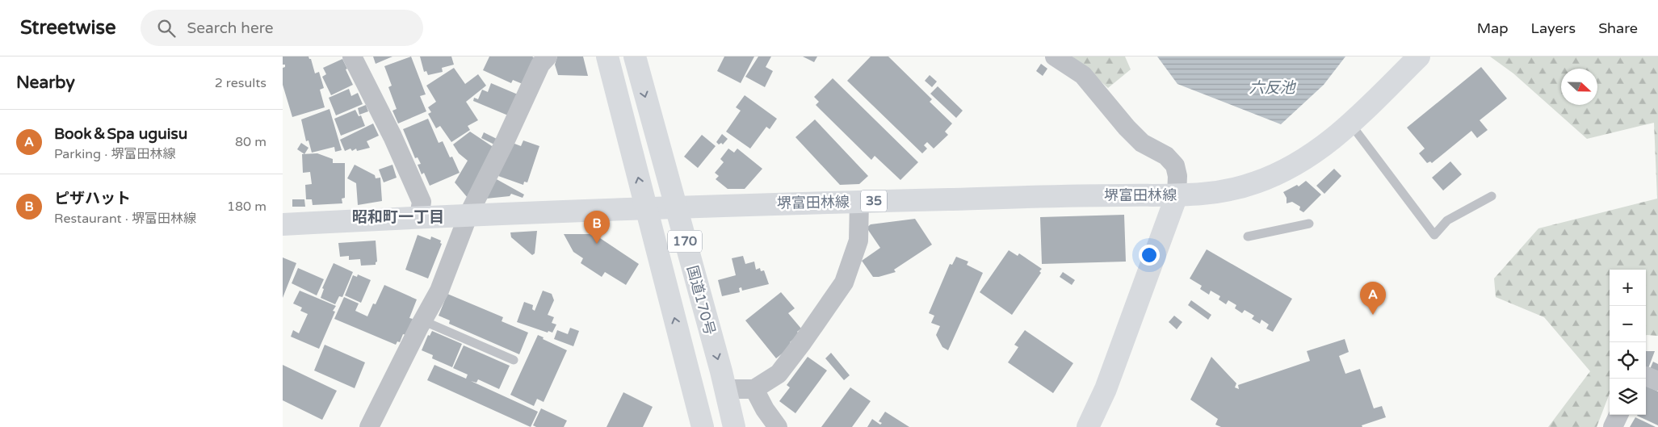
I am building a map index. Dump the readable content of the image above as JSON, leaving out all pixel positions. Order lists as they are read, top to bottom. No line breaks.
{"streets":{"main road":["堺富田林線","35","170","国道170号"]},"crossings":[["堺富田林線","国道170号"]],"districts":["昭和町一丁目"],"water":["六反池"],"north":"right","page":{"header":"Streetwise","search":"Search here","nav":["Map","Layers","Share"],"heading":["Nearby","2 results"],"list":[{"mark":"A","name":"Book＆Spa uguisu","note":"Parking · 堺富田林線","value":"80 m"},{"mark":"B","name":"ピザハット","note":"Restaurant · 堺富田林線","value":"180 m"}],"pins":["B","A"],"map_buttons":["+","−"]}}
